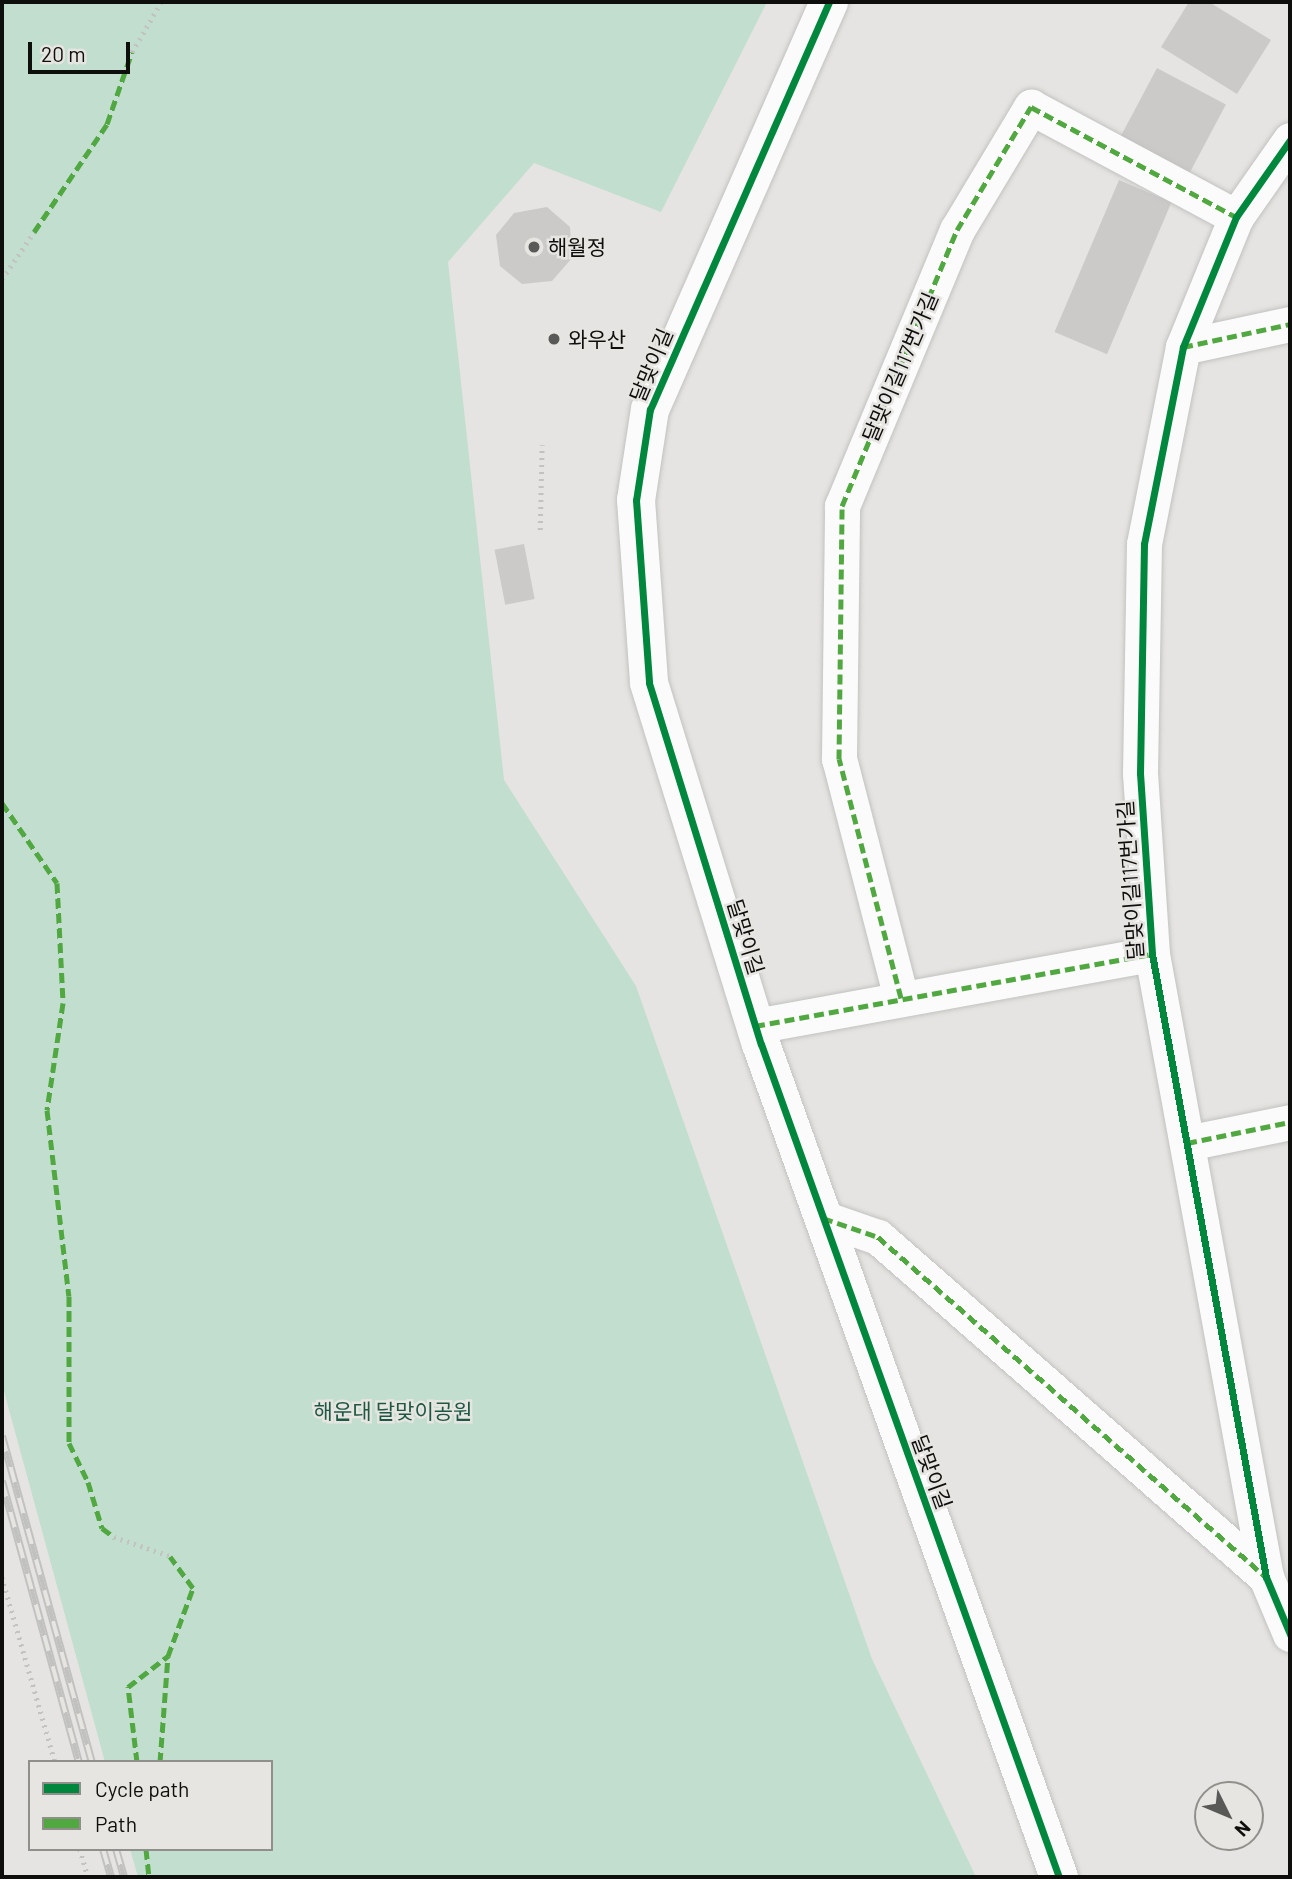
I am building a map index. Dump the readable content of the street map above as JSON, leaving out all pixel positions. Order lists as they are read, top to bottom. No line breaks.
{"streets":{"street":["달맞이길","달맞이길117번가길"]},"parks":["해운대 달맞이공원"],"places":["해월정","와우산"],"legend":["Cycle path","Path"],"scale_bar":"20 m","north":"bottom right"}
